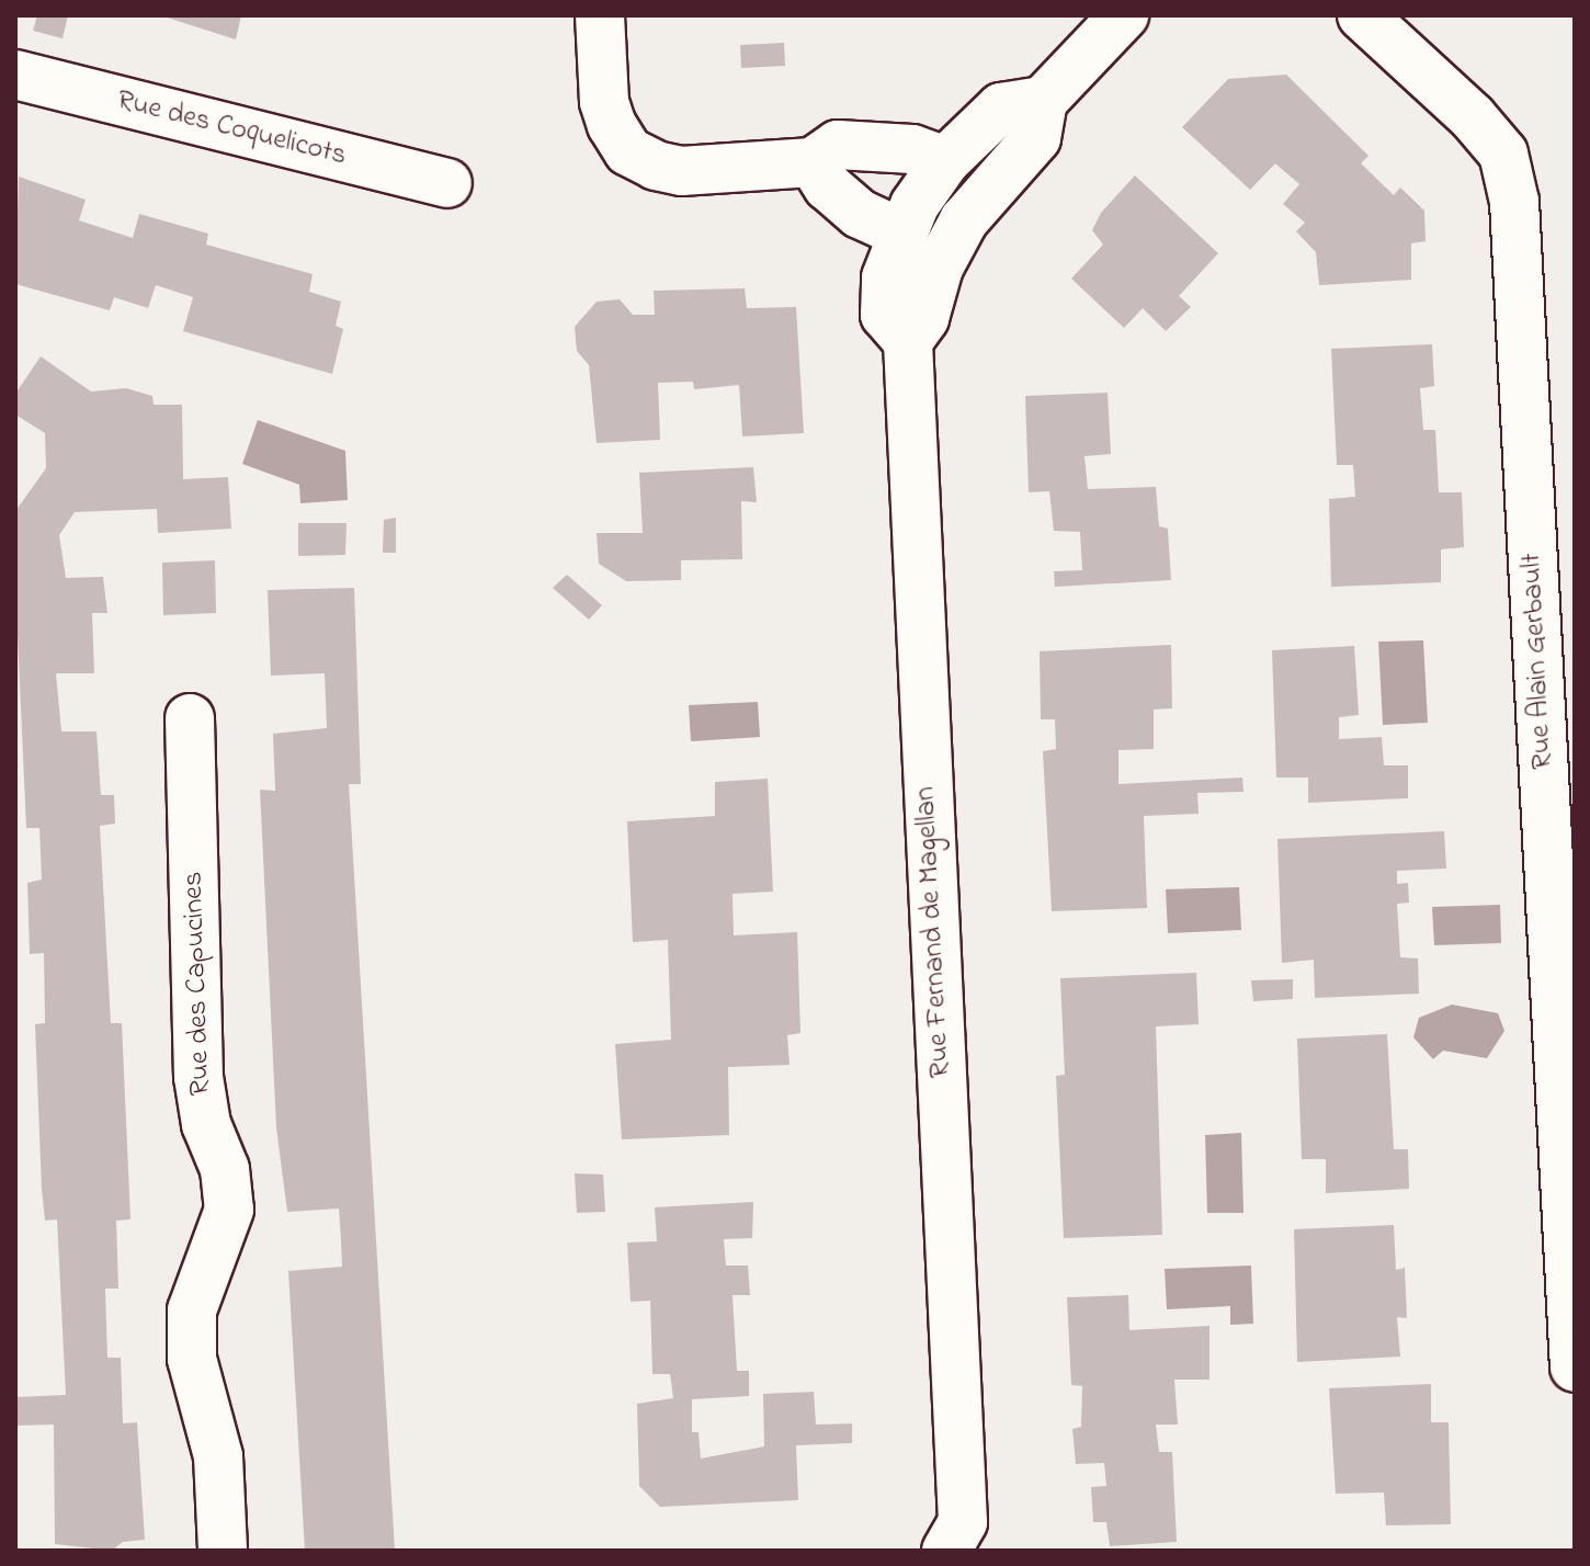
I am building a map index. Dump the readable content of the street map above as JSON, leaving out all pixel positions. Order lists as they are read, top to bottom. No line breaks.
{"streets":{"street":["Rue des Coquelicots","Rue Alain Gerbault","Rue Fernand de Magellan","Rue des Capucines"]}}
